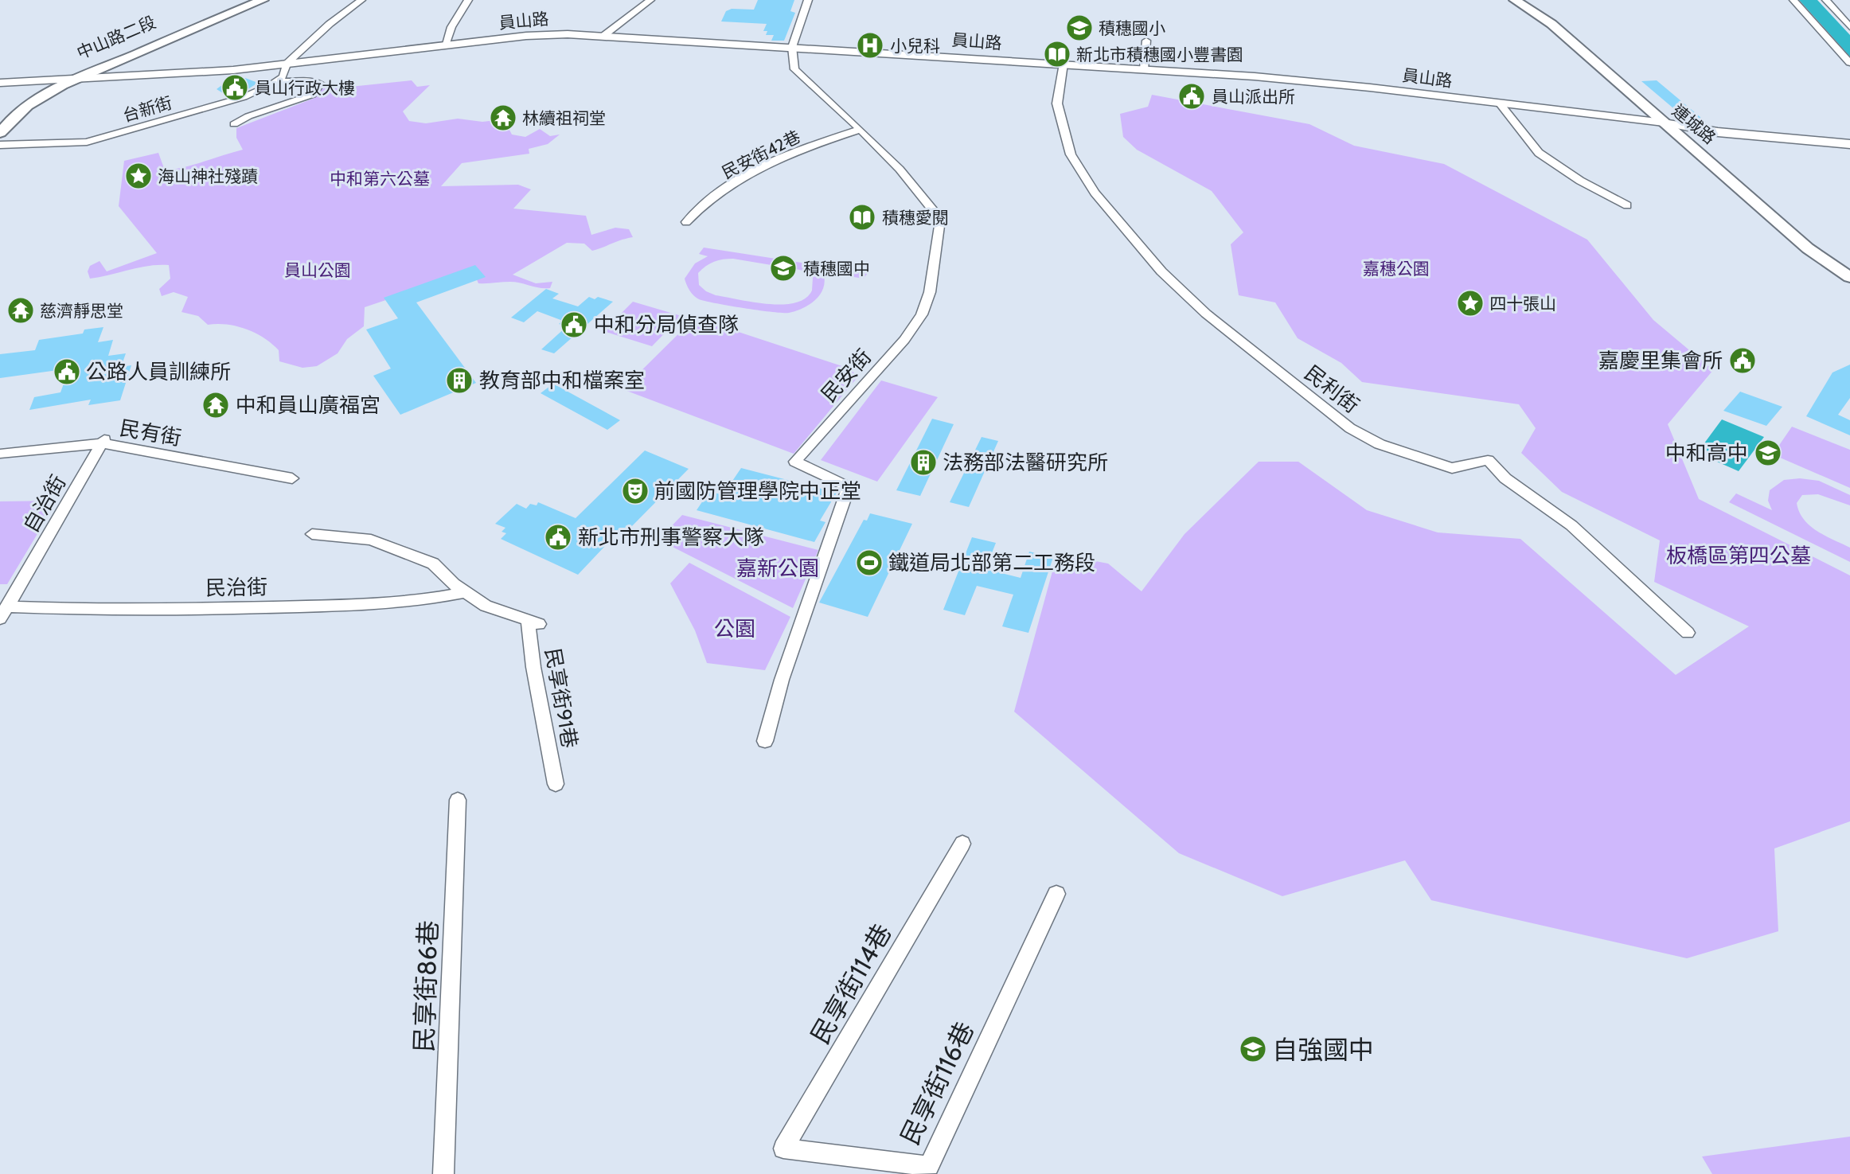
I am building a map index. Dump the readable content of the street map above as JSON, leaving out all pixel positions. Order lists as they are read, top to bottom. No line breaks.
{"streets":{"main road":["中山路二段","連城路"],"street":["員山路","台新街","民安街42巷","民安街","民利街","民有街","自治街","民治街","民享街91巷","民享街114巷","民享街86巷","民享街116巷"]},"crossings":[["員山路","中山路二段"],["員山路","連城路"],["員山路","民安街"],["員山路","民利街"],["民安街42巷","民安街"],["民有街","自治街"],["自治街","民治街"],["民治街","民享街91巷"],["民享街114巷","民享街116巷"]],"parks":["中和第六公墓","嘉穗公園","員山公園","板橋區第四公墓","嘉新公園","公園"],"places":{"school or university":["積穗國小","積穗國中","中和高中","自強國中"],"hospital":["小兒科"],"library":["新北市積穗國小豐書園","積穗愛閱"],"public building":["員山行政大樓","員山派出所","中和分局偵查隊","嘉慶里集會所","公路人員訓練所","新北市刑事警察大隊"],"temple":["林續祖祠堂","慈濟靜思堂","中和員山廣福宮"],"place":["海山神社殘蹟","四十張山"],"building":["教育部中和檔案室","法務部法醫研究所"],"theatre":["前國防管理學院中正堂"],"sports":["鐵道局北部第二工務段"]}}
